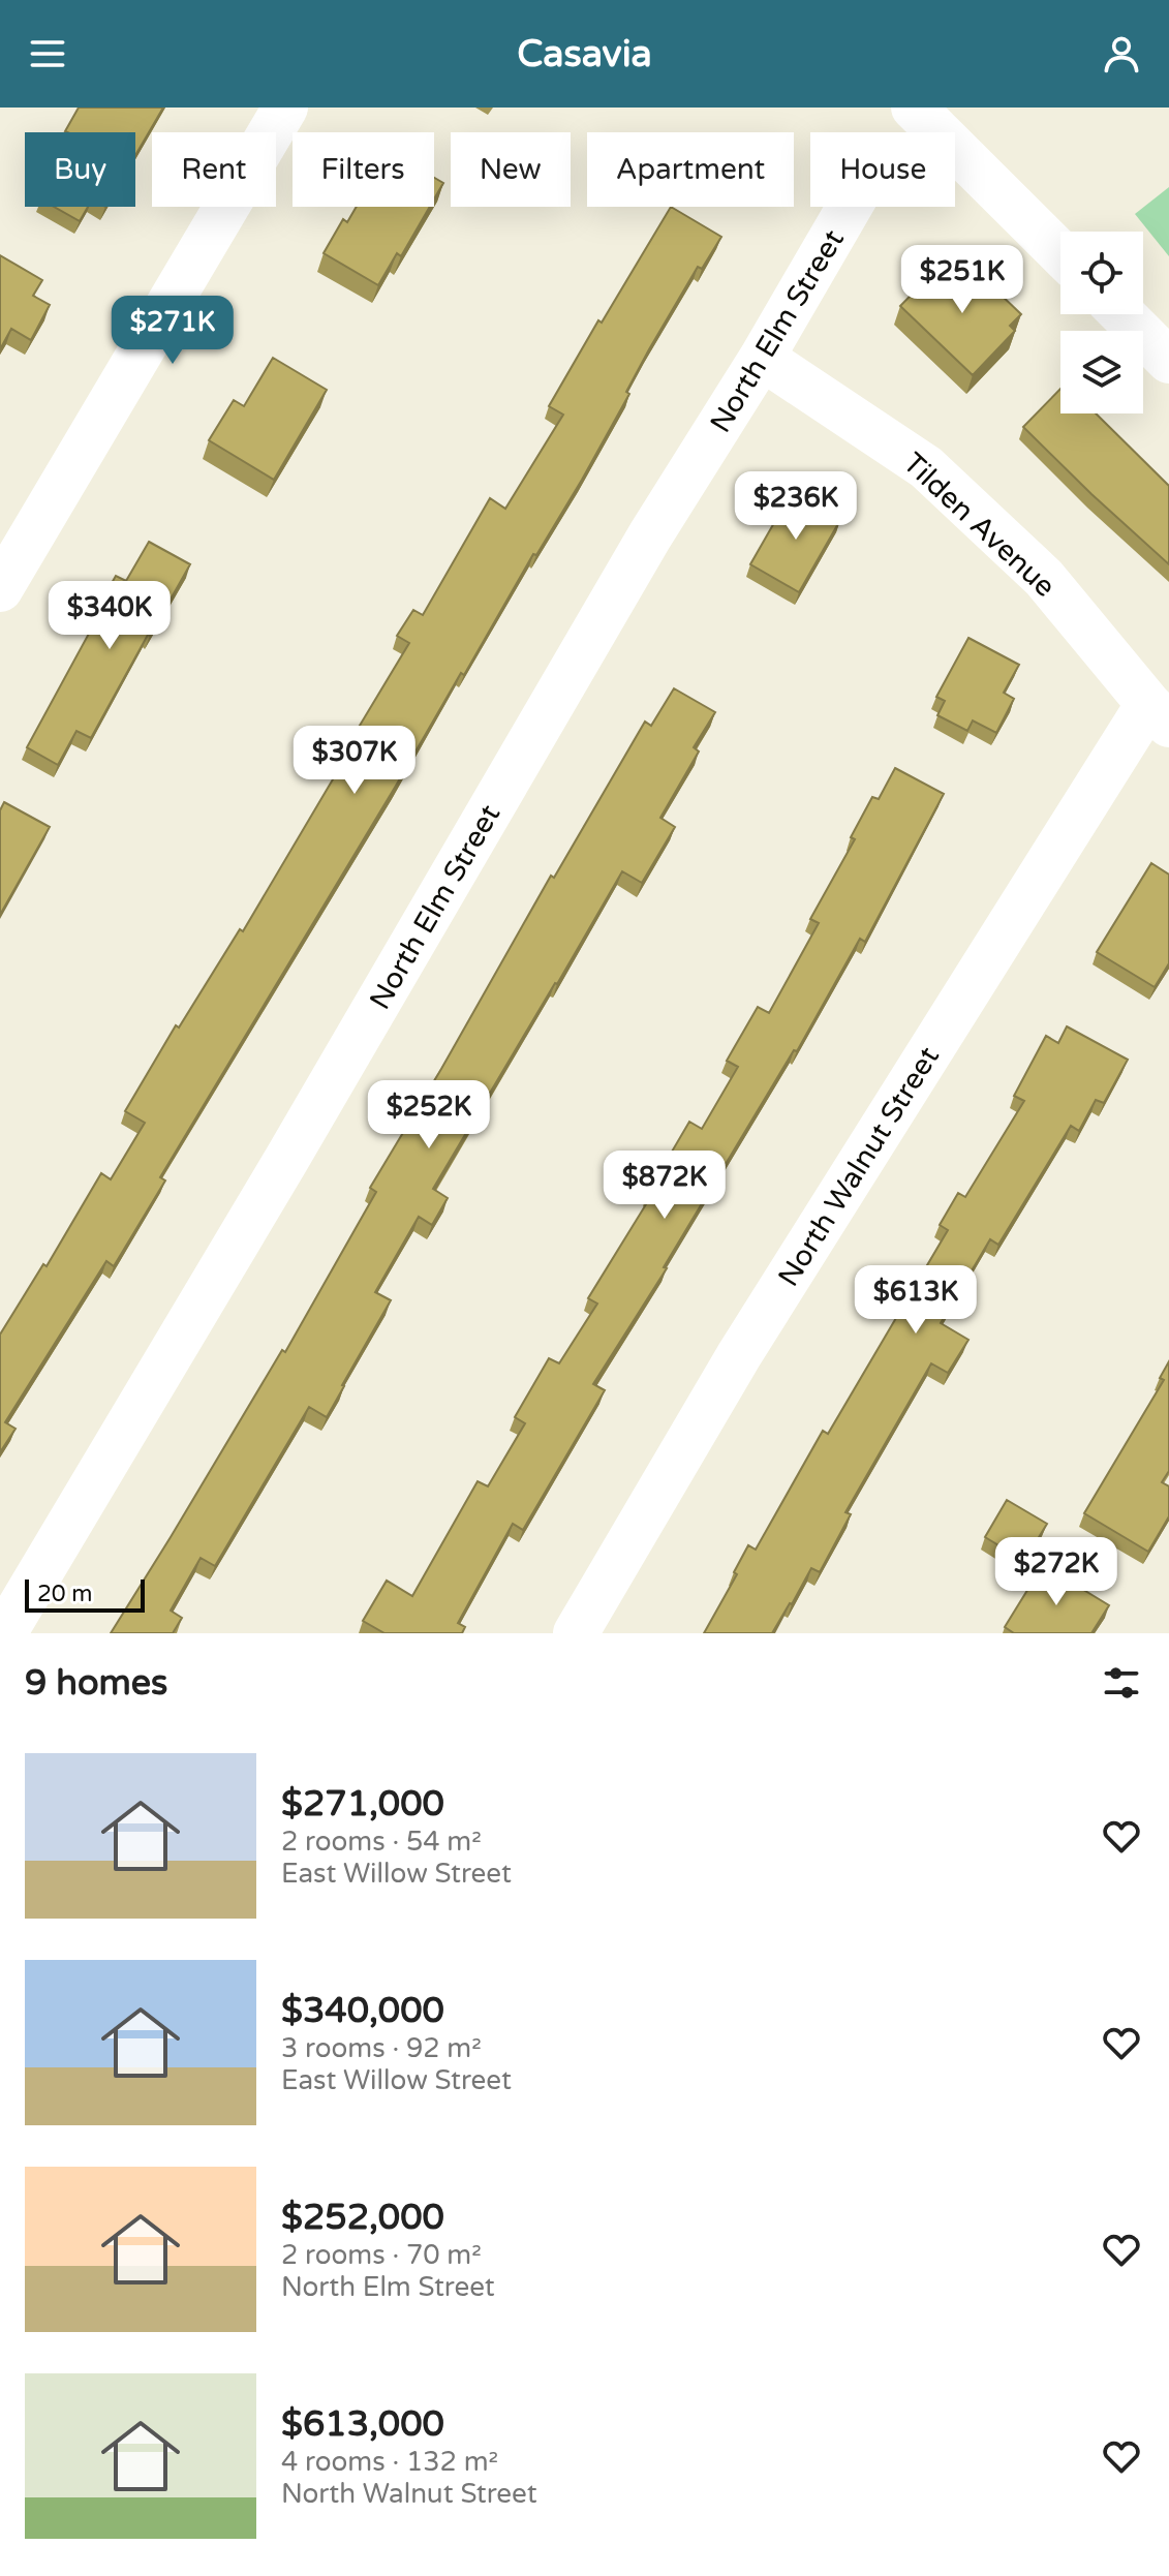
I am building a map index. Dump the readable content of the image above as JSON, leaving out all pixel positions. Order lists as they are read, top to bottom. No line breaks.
{"streets":{"street":["North Elm Street","Tilden Avenue","North Walnut Street"]},"crossings":[["North Elm Street","Tilden Avenue"],["Tilden Avenue","North Walnut Street"]],"scale_bar":"20 m","page":{"header":"Casavia","chip":["Buy","Rent","Filters","New","Apartment","House"],"price":["$251K","$271K","$236K","$340K","$307K","$252K","$872K","$613K","$272K"],"scale":"20 m","heading":"9 homes","list":[{"name":"$271,000","note":"2 rooms · 54 m² · East Willow Street"},{"name":"$340,000","note":"3 rooms · 92 m² · East Willow Street"},{"name":"$252,000","note":"2 rooms · 70 m² · North Elm Street"},{"name":"$613,000","note":"4 rooms · 132 m² · North Walnut Street"}]}}
